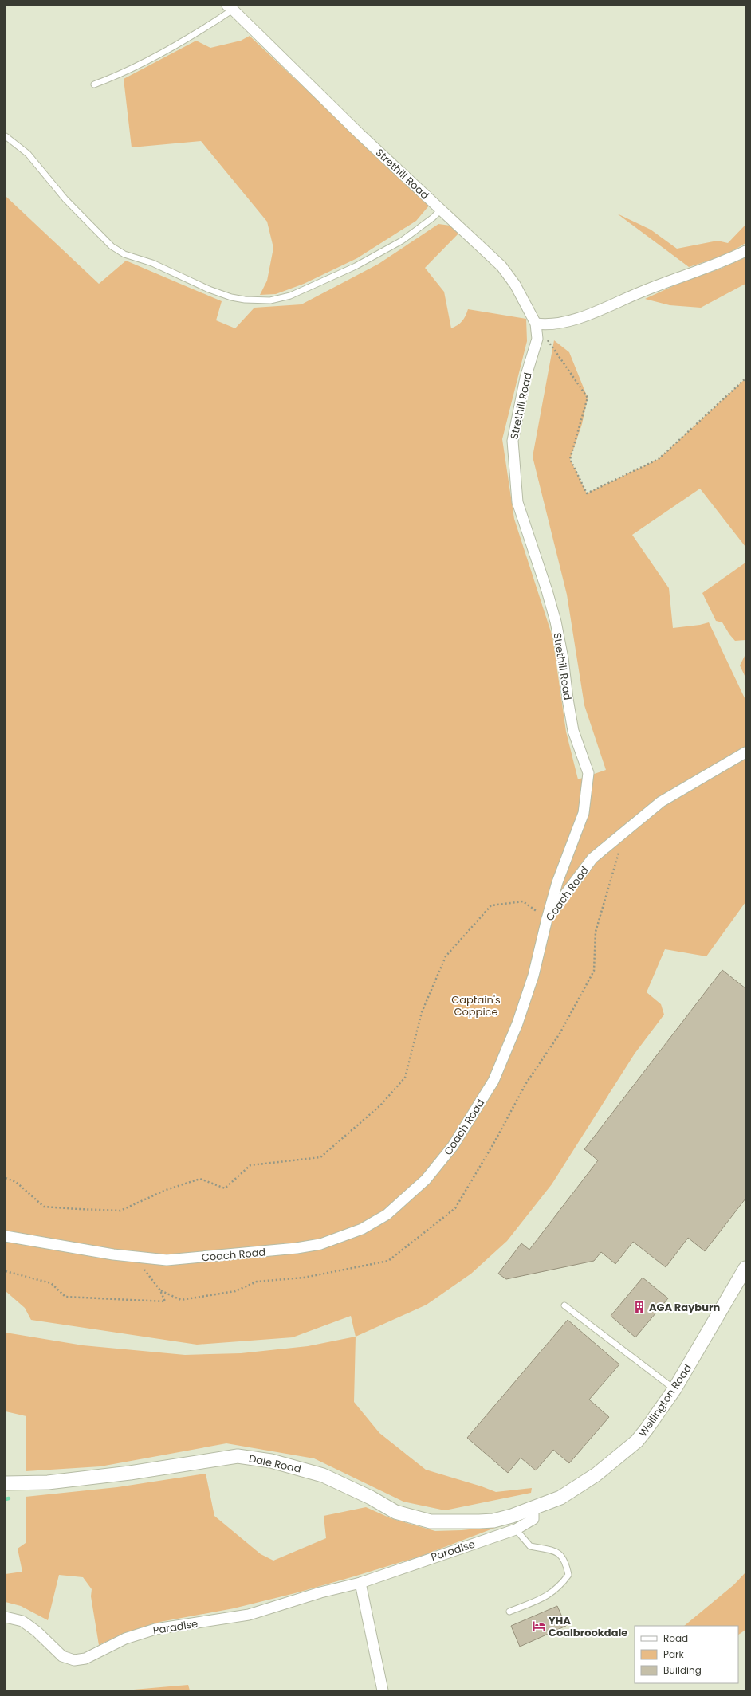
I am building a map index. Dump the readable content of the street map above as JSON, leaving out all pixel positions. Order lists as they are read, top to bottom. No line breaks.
{"streets":{"street":["Strethill Road","Coach Road","Wellington Road","Dale Road","Paradise"]},"crossings":[["Strethill Road","Coach Road"],["Wellington Road","Dale Road"],["Wellington Road","Paradise"],["Dale Road","Paradise"]],"parks":["Captain's Coppice"],"places":{"building":["AGA Rayburn"],"hotel":["YHA Coalbrookdale"]},"legend":["Road","Park","Building"]}
